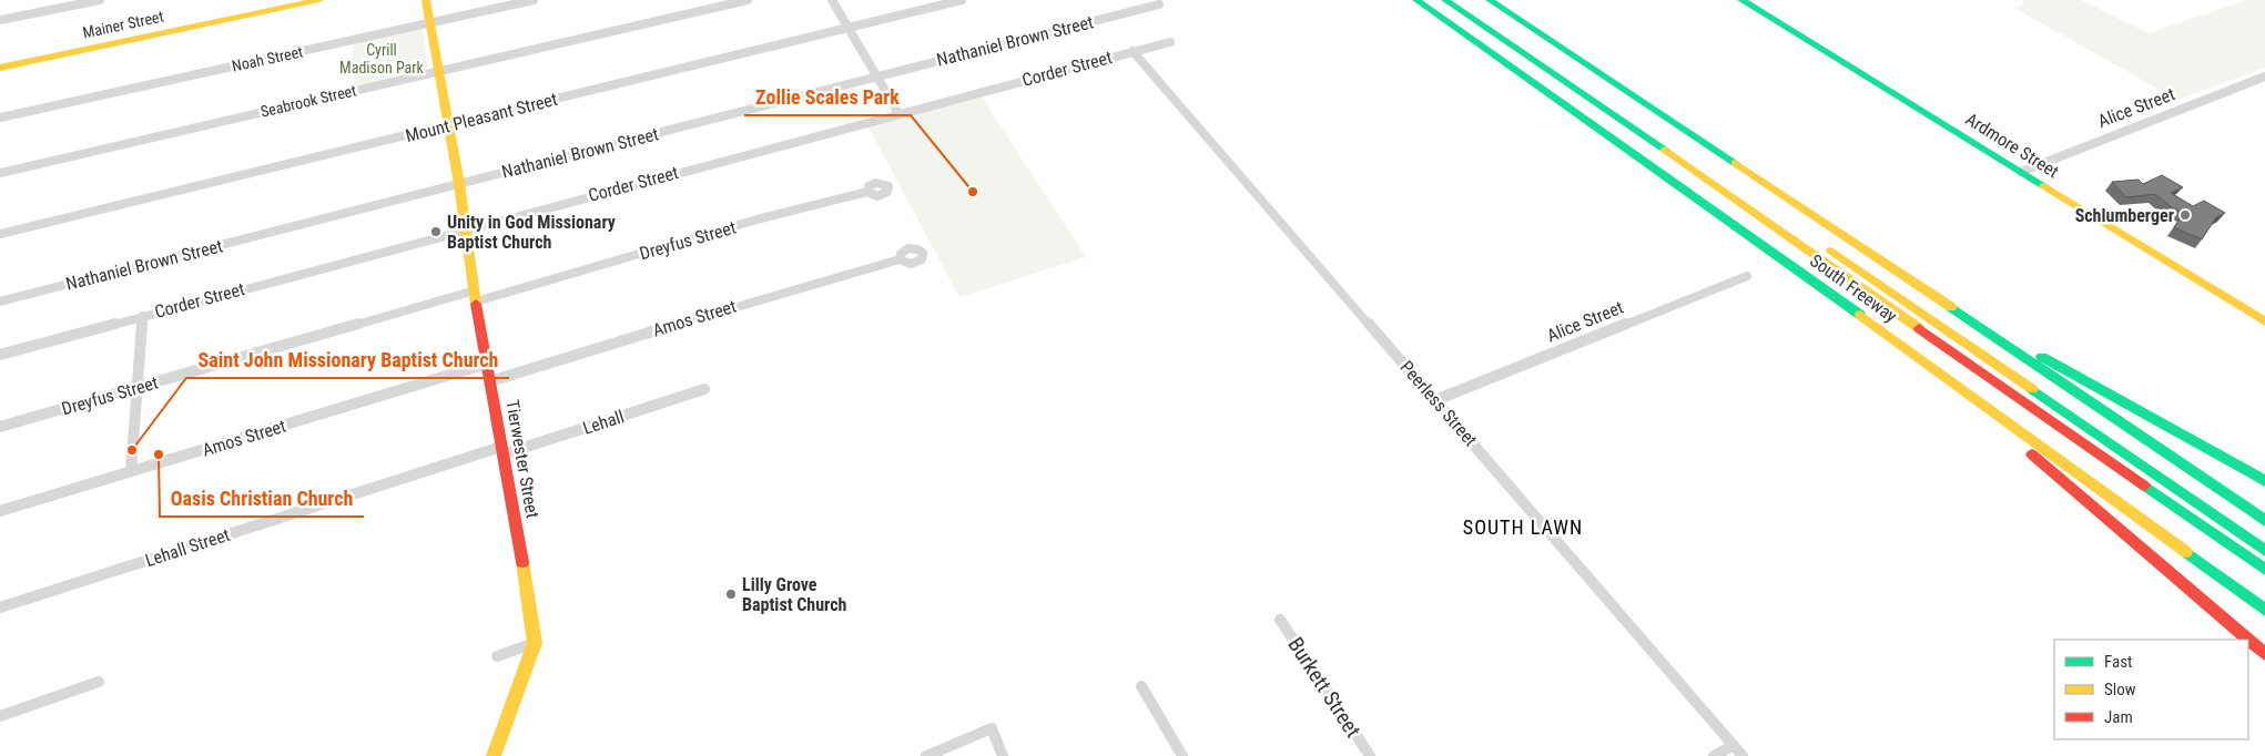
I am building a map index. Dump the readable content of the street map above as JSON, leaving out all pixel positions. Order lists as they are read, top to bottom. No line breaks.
{"streets":{"main road":["Mainer Street","Ardmore Street","South Freeway","Tierwester Street"],"street":["Nathaniel Brown Street","Noah Street","Corder Street","Seabrook Street","Alice Street","Mount Pleasant Street","Dreyfus Street","Amos Street","Peerless Street","Lehall","Lehall Street","Burkett Street"]},"crossings":[["Nathaniel Brown Street","Tierwester Street"],["Noah Street","Tierwester Street"],["Corder Street","Peerless Street"],["Corder Street","Tierwester Street"],["Seabrook Street","Tierwester Street"],["Alice Street","Ardmore Street"],["Alice Street","Peerless Street"],["Mount Pleasant Street","Tierwester Street"],["Dreyfus Street","Tierwester Street"],["Amos Street","Tierwester Street"],["Lehall","Tierwester Street"],["Lehall","Lehall Street"],["Tierwester Street","Lehall Street"]],"districts":["SOUTH LAWN"],"parks":["Cyrill Madison Park"],"places":["Zollie Scales Park","Schlumberger","Unity in God Missionary Baptist Church","Saint John Missionary Baptist Church","Oasis Christian Church","Lilly Grove Baptist Church"],"legend":["Fast","Slow","Jam"]}
